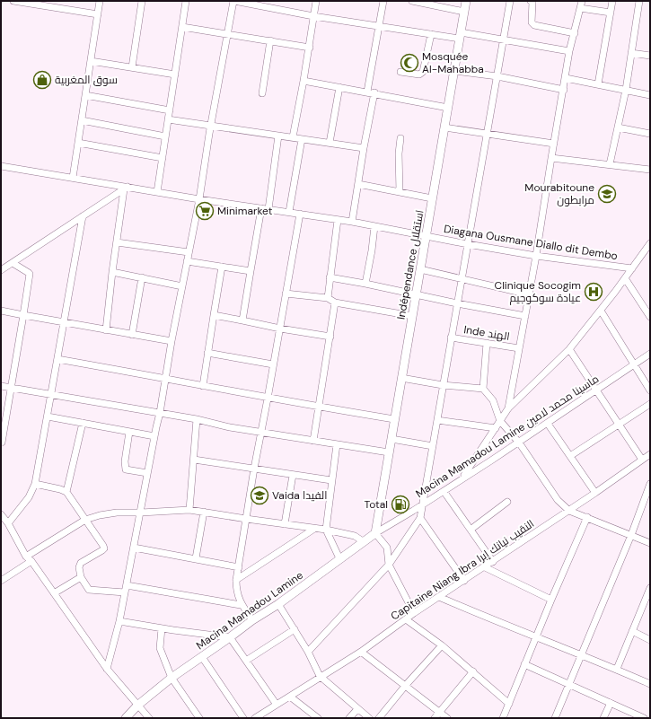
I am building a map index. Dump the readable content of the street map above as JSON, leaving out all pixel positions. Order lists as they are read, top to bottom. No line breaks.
{"streets":{"street":["Diagana Ousmane Diallo dit Dembo","Indépendance استقلال","Inde الهند","Macina Mamadou Lamine ماسينا محمد لامين","Capitaine Niang Ibra النقيب نيانك إبرا","Macina Mamadou Lamine"]},"crossings":[["Diagana Ousmane Diallo dit Dembo","Indépendance استقلال"],["Indépendance استقلال","Macina Mamadou Lamine ماسينا محمد لامين"],["Indépendance استقلال","Macina Mamadou Lamine"],["Macina Mamadou Lamine ماسينا محمد لامين","Macina Mamadou Lamine"]],"places":{"mosque":["Mosquée Al-Mahabba"],"shop":["سوق المغربية"],"school or university":["Mourabitoune مرابطون","Vaida الفيدا"],"supermarket":["Minimarket"],"hospital":["Clinique Socogim عيادة سوكوجيم"],"fuel station":["Total"]}}
